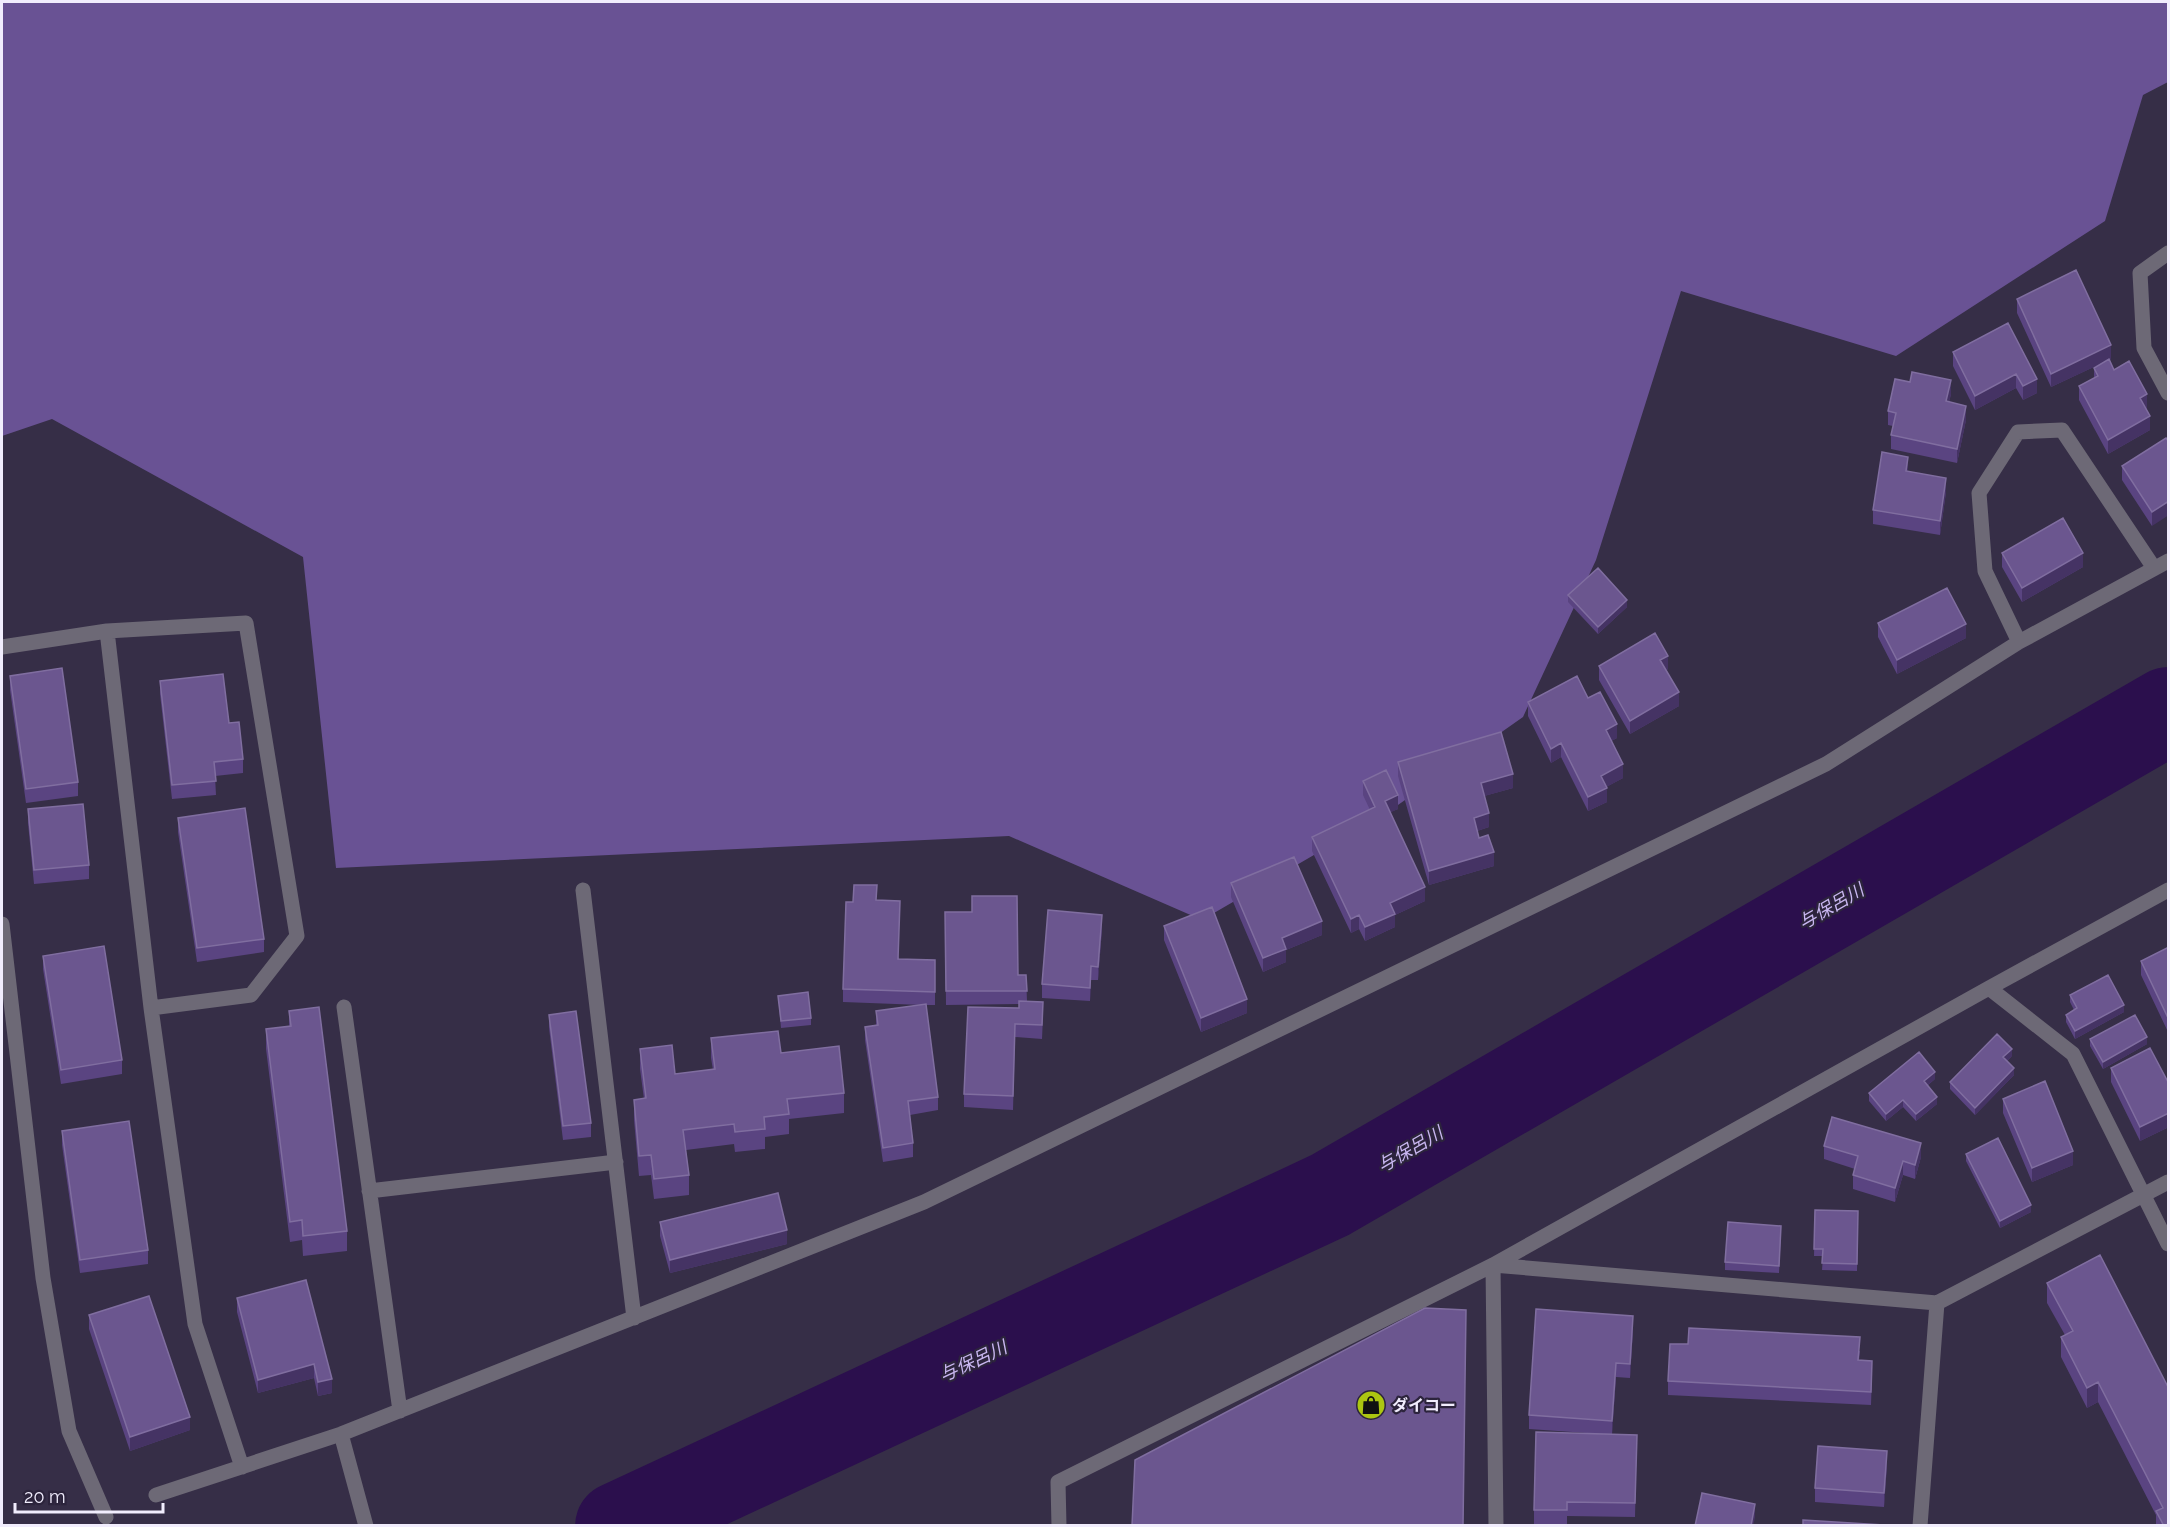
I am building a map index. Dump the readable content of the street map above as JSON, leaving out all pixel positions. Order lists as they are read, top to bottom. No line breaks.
{"water":["与保呂川"],"places":{"shop":["ダイコー"]},"scale_bar":"20 m"}
